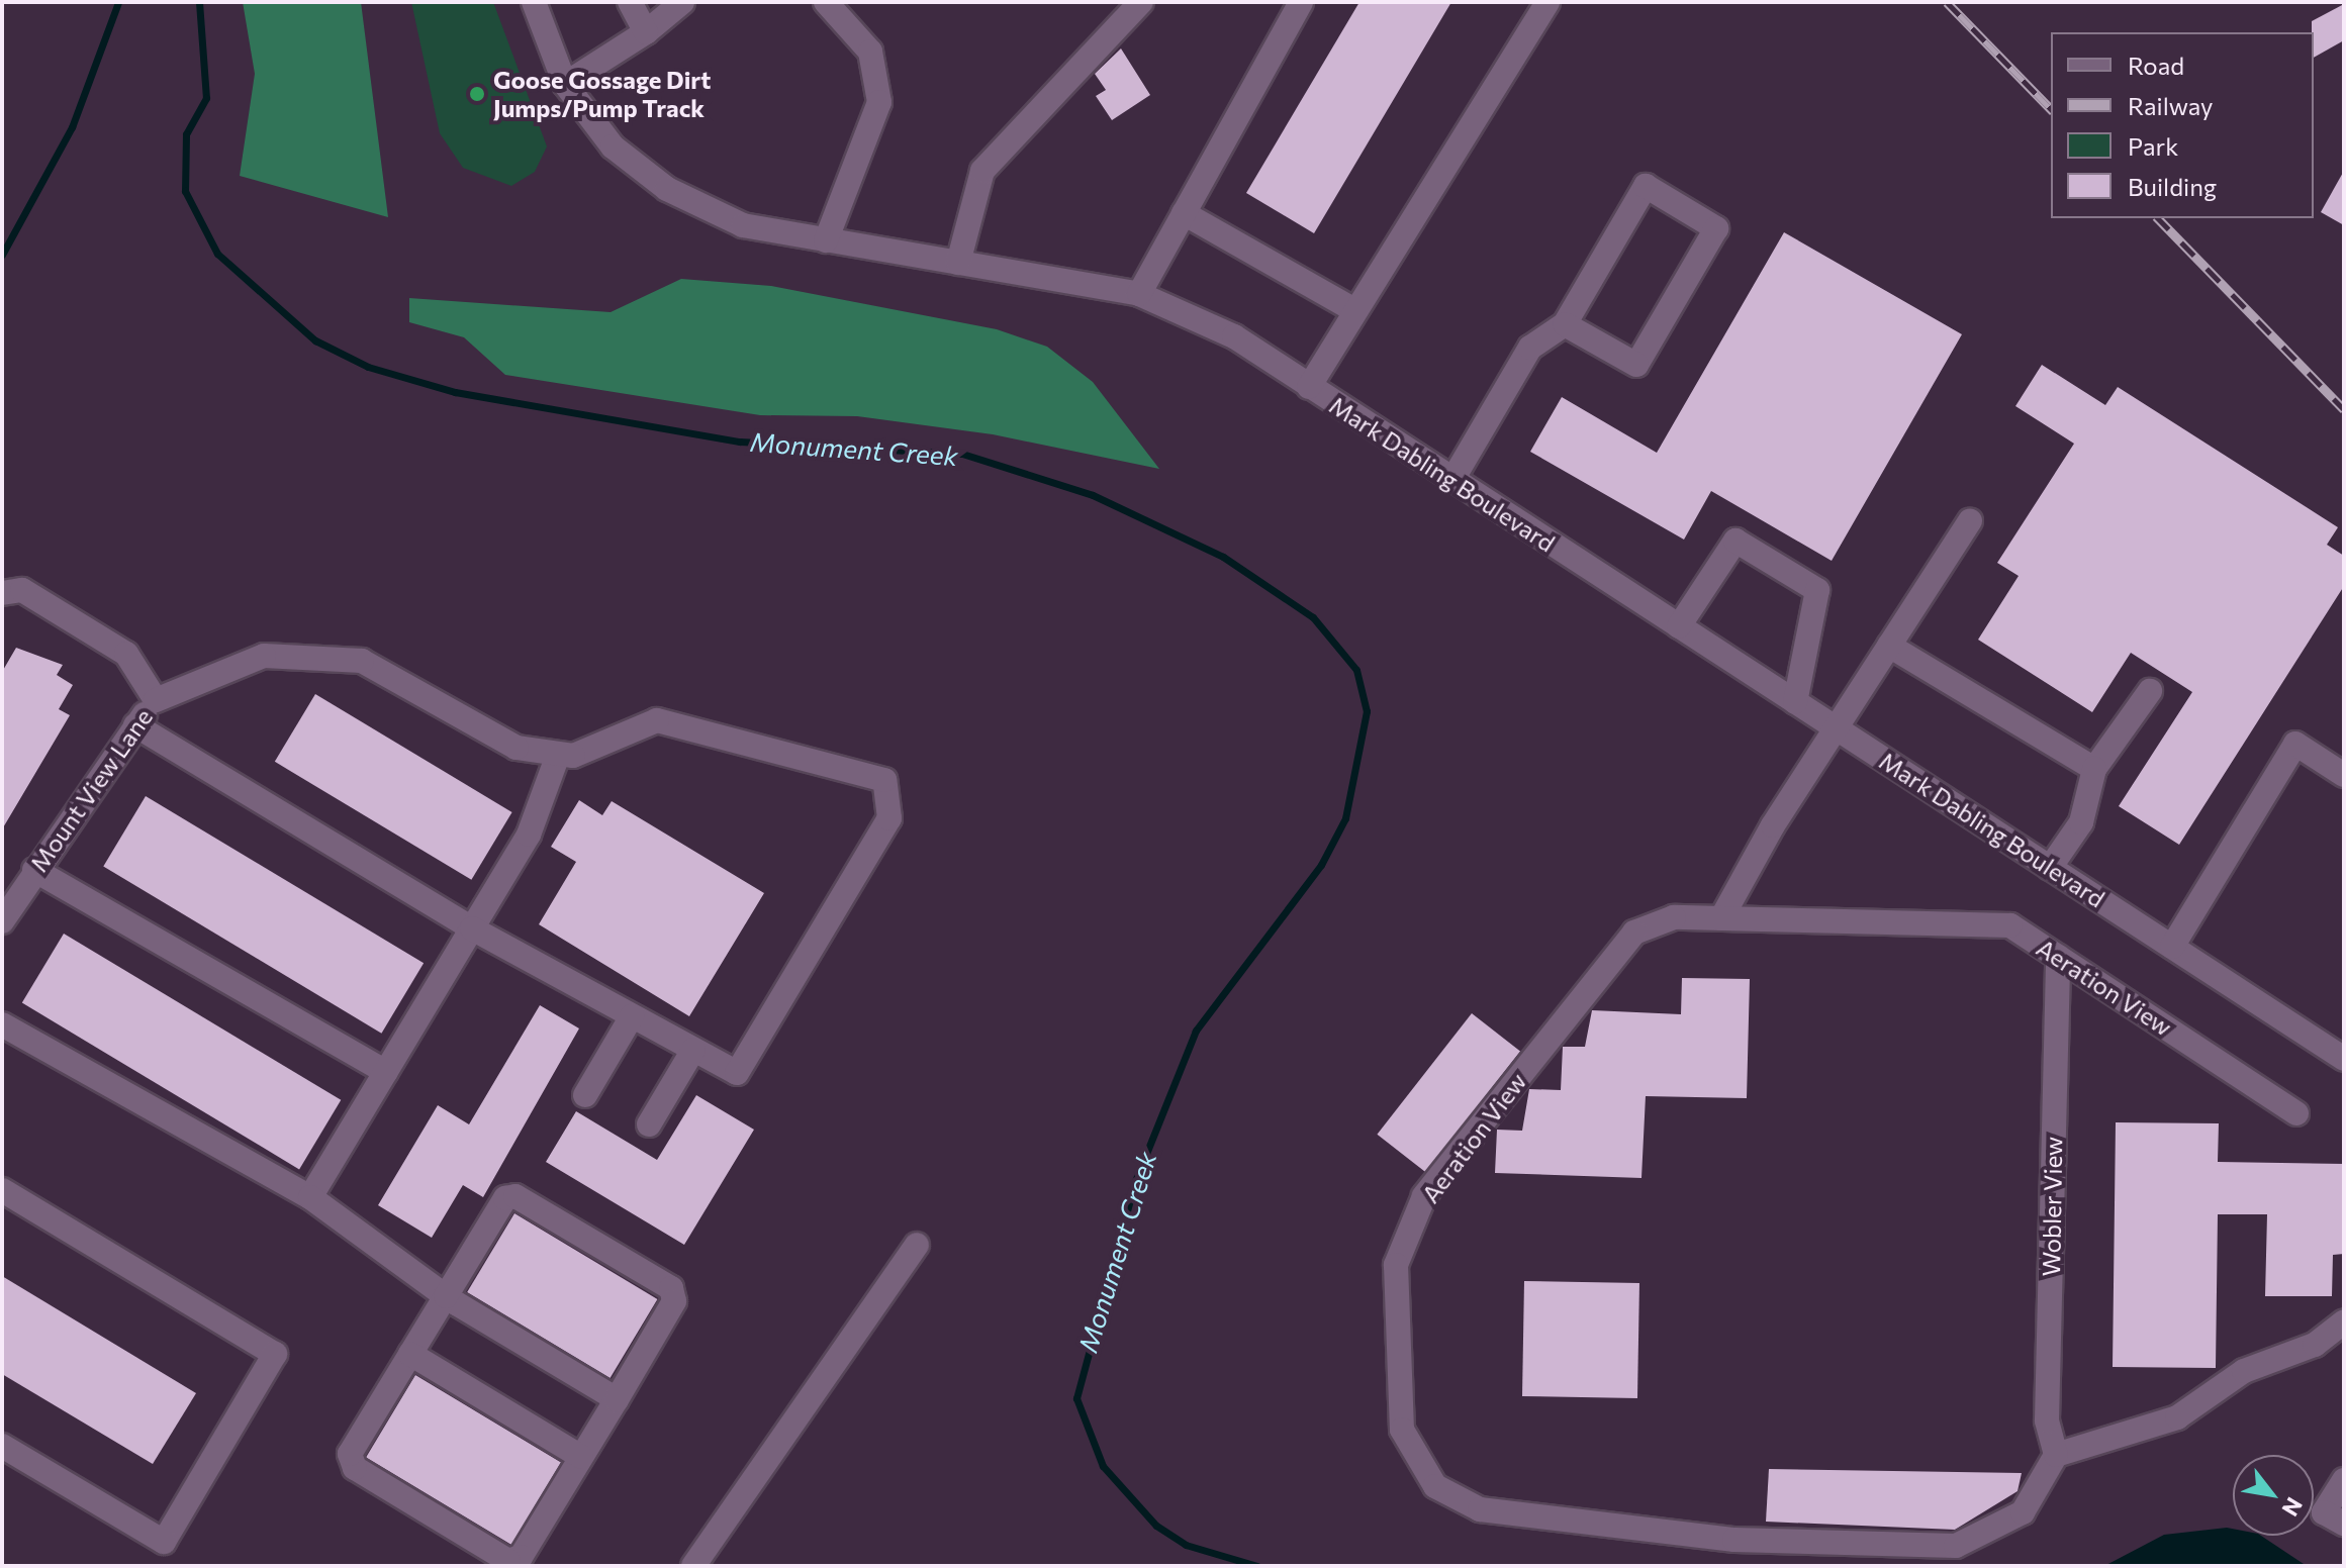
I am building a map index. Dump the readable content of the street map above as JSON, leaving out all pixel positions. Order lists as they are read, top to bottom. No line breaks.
{"streets":{"street":["Mark Dabling Boulevard","Mount View Lane","Aeration View","Wobler View"]},"crossings":[["Aeration View","Wobler View"]],"water":["Monument Creek"],"places":["Goose Gossage Dirt Jumps/Pump Track"],"legend":["Road","Railway","Park","Building"],"north":"bottom right"}
